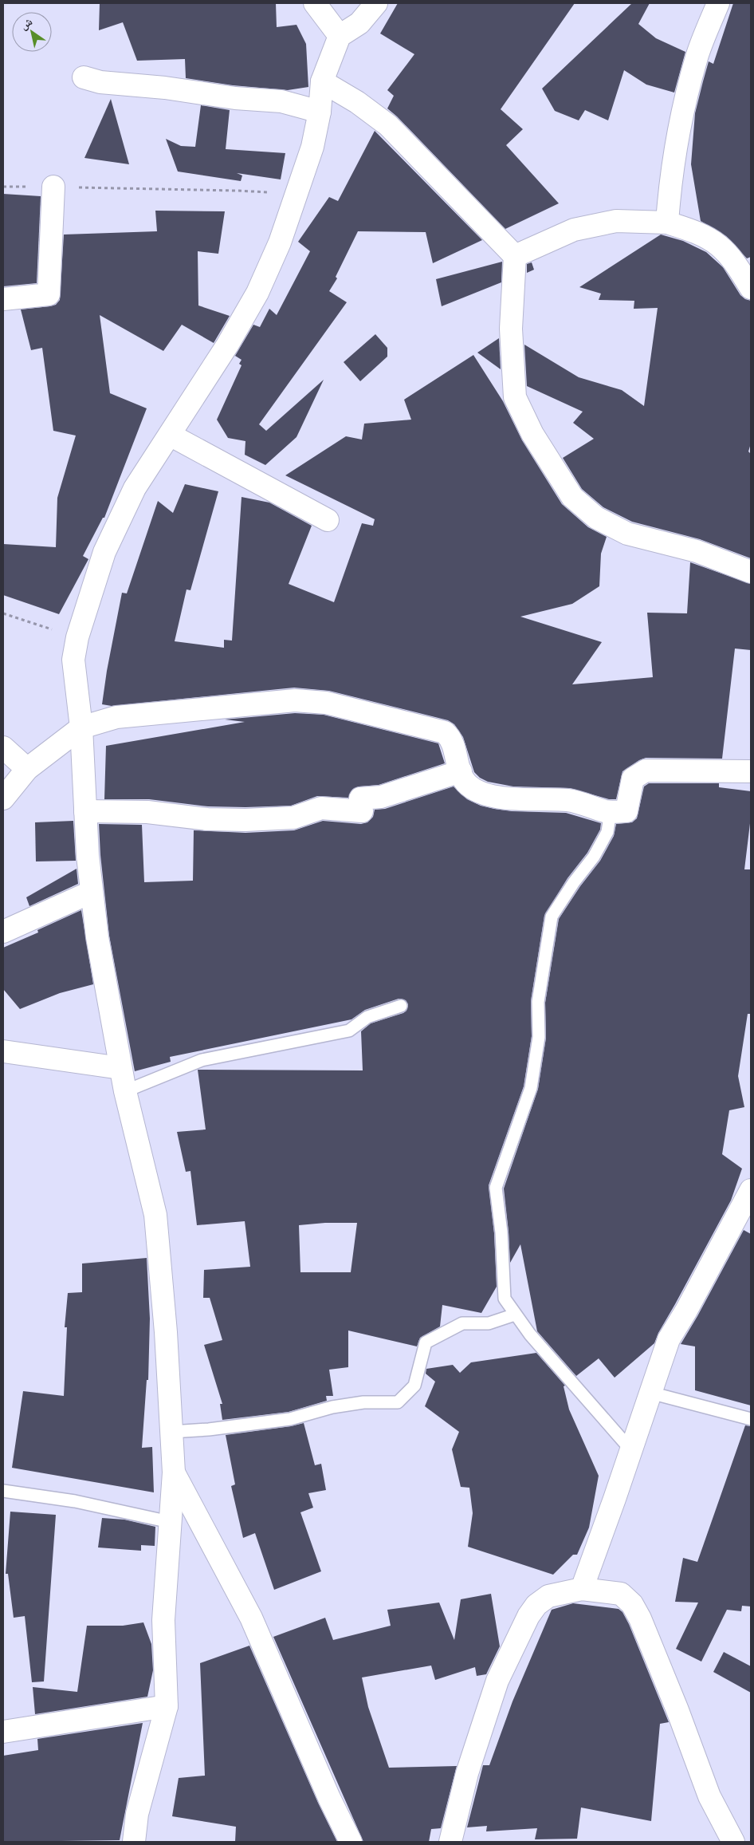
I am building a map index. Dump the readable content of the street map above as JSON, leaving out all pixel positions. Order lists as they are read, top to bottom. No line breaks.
{"north":"top left"}
